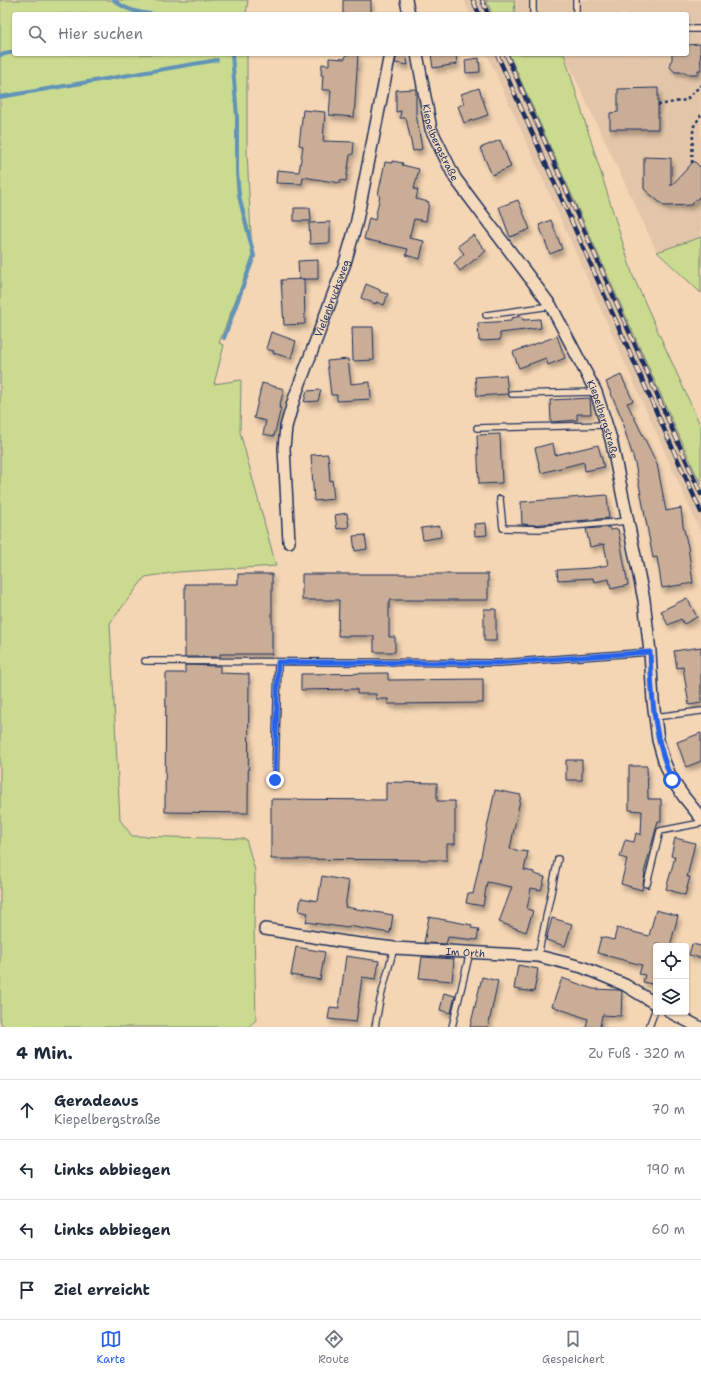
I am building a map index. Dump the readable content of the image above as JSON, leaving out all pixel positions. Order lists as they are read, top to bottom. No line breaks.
{"streets":{"street":["Kiepelbergstraße","Vielenbruchsweg","Im Orth"]},"page":{"search":"Hier suchen","heading":["4 Min.","Zu Fuß · 320 m"],"list":[["Geradeaus","Kiepelbergstraße","70 m"],["Links abbiegen","190 m"],["Links abbiegen","60 m"],"Ziel erreicht"],"nav":["Karte","Route","Gespeichert"]}}
